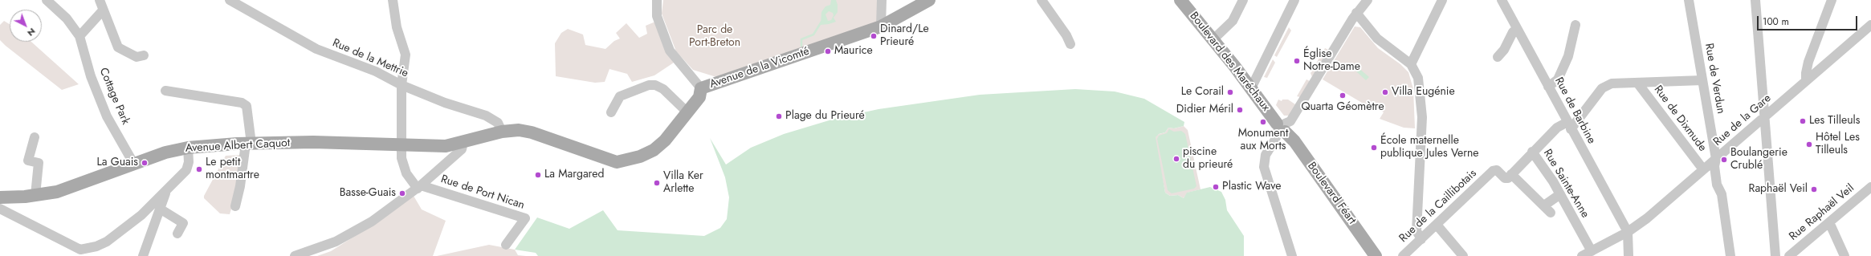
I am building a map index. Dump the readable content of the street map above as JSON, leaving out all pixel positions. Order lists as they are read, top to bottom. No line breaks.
{"streets":{"main road":["Boulevard des Maréchaux","Avenue de la Vicomté","Avenue Albert Caquot","Boulevard Féart"],"street":["Rue de la Mettrie","Rue de Verdun","Cottage Park","Rue de Barbine","Rue de Dixmude","Rue de la Gare","Rue Sainte-Anne","Rue de Port Nican","Rue de la Caillibotais","Rue Raphaël Veil"]},"crossings":[["Rue de la Mettrie","Avenue de la Vicomté"],["Boulevard des Maréchaux","Boulevard Féart"],["Avenue de la Vicomté","Avenue Albert Caquot"],["Rue de Verdun","Rue de la Gare"],["Cottage Park","Avenue Albert Caquot"],["Rue de Barbine","Rue de la Gare"],["Rue de Barbine","Rue Sainte-Anne"],["Rue de Dixmude","Rue de la Gare"],["Rue de la Gare","Rue Sainte-Anne"]],"parks":["Parc de Port-Breton"],"places":["Dinard/Le Prieuré","Maurice","Église Notre-Dame","Le Corail","Villa Eugénie","Quarta Géomètre","Didier Méril","Plage du Prieuré","Les Tilleuls","Monument aux Morts","Hôtel Les Tilleuls","École maternelle publique Jules Verne","piscine du prieuré","Boulangerie Crublé","La Guais","Le petit montmartre","La Margared","Villa Ker Arlette","Plastic Wave","Raphaël Veil","Basse-Guais"],"scale_bar":"100 m","north":"bottom right"}
